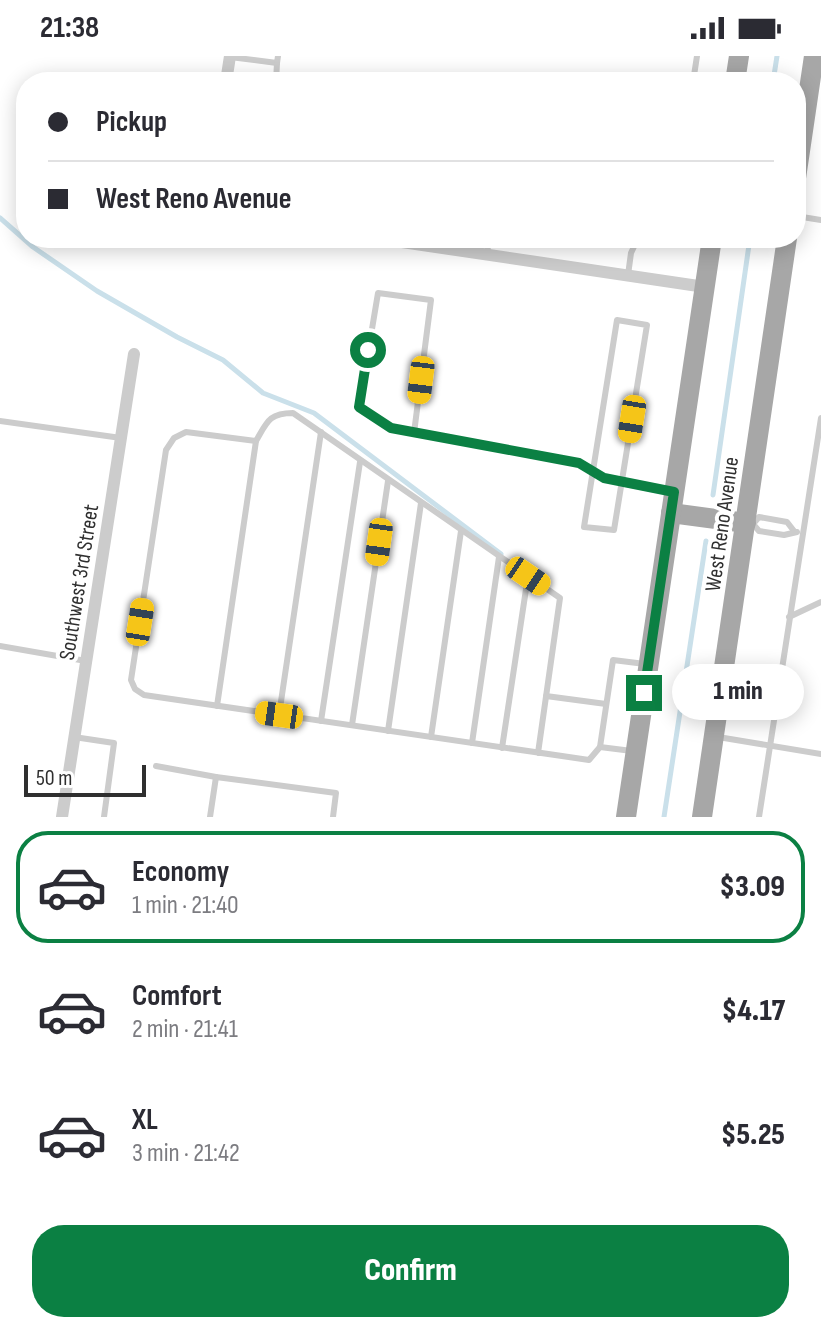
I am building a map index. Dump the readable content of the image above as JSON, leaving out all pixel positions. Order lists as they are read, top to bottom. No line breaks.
{"streets":{"main road":["West Reno Avenue"],"street":["Southwest 3rd Street"]},"scale_bar":"50 m","page":{"status":"21:38","banner":["Pickup","West Reno Avenue"],"bubble":"1 min","scale":"50 m","list":[{"name":"Economy","note":"1 min · 21:40","value":"$3.09"},{"name":"Comfort","note":"2 min · 21:41","value":"$4.17"},{"name":"XL","note":"3 min · 21:42","value":"$5.25"}],"buttons":"Confirm"}}
